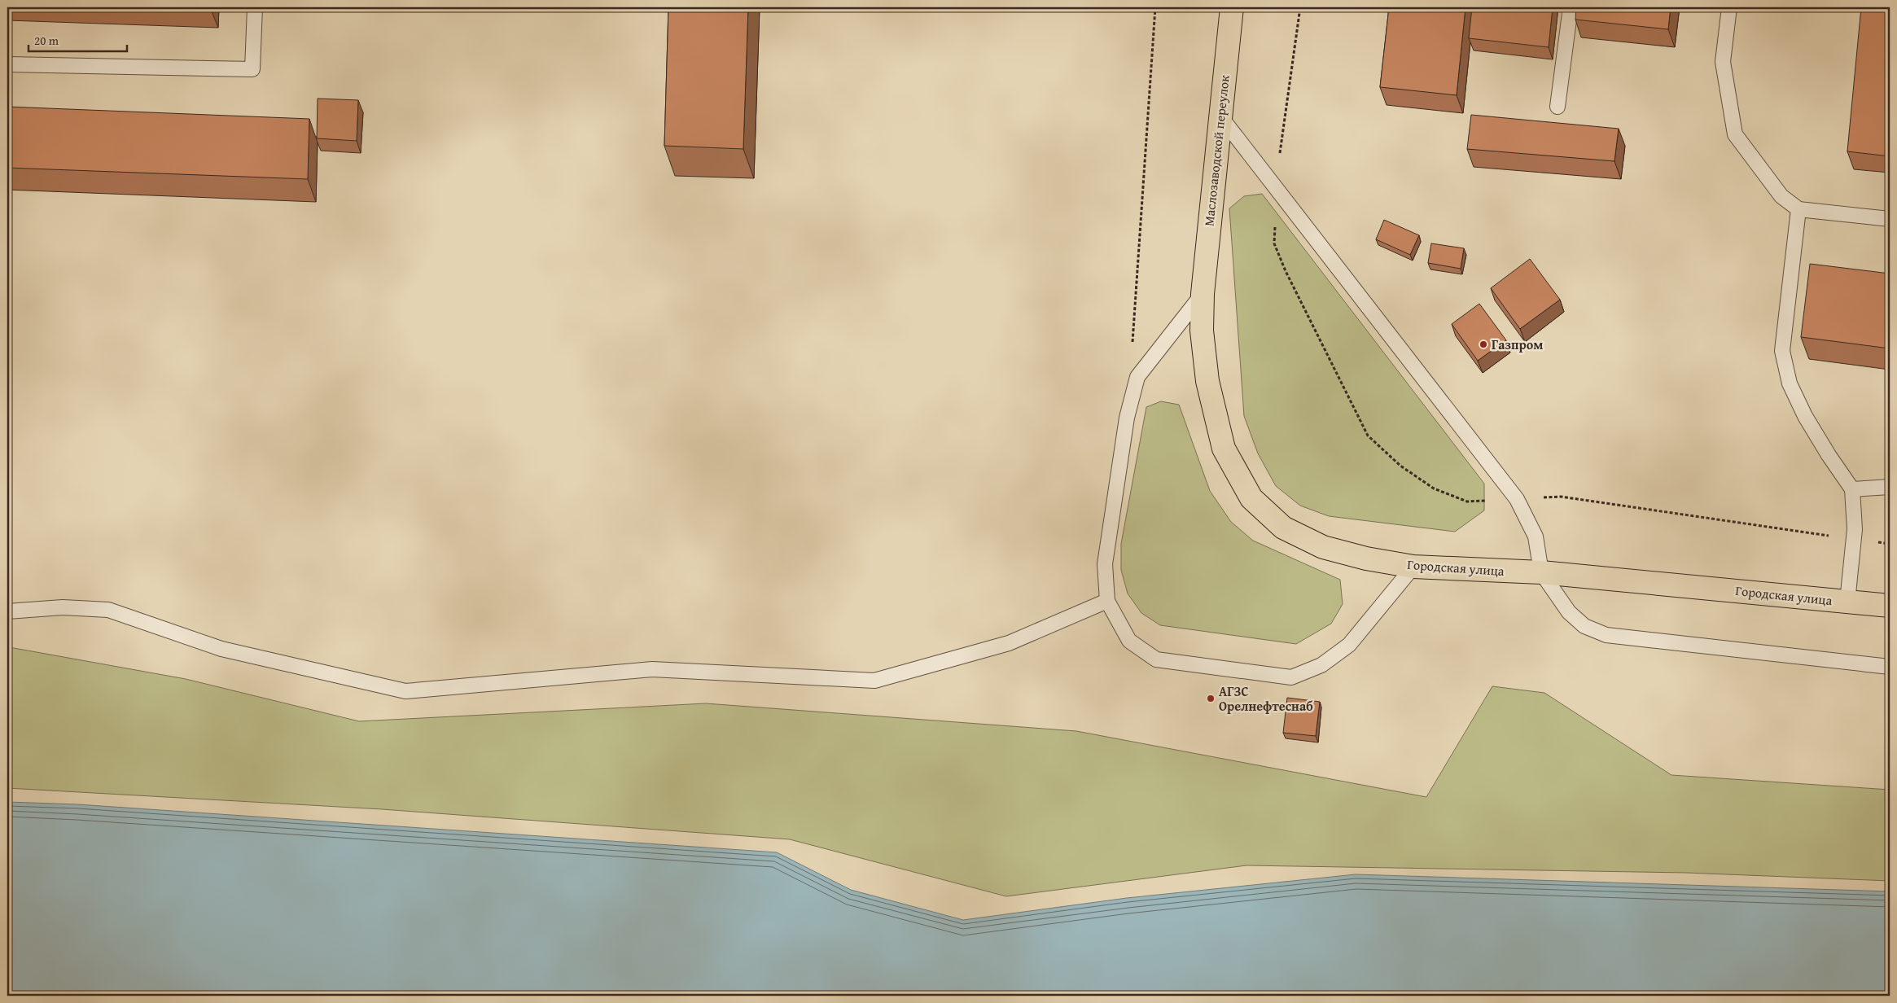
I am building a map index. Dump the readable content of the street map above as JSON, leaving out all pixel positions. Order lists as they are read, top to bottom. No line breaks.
{"streets":{"highway":["Маслозаводской переулок","Городская улица"]},"crossings":[["Маслозаводской переулок","Городская улица"]],"places":["Газпром","АГЗС Орелнефтеснаб"],"scale_bar":"20 m"}
